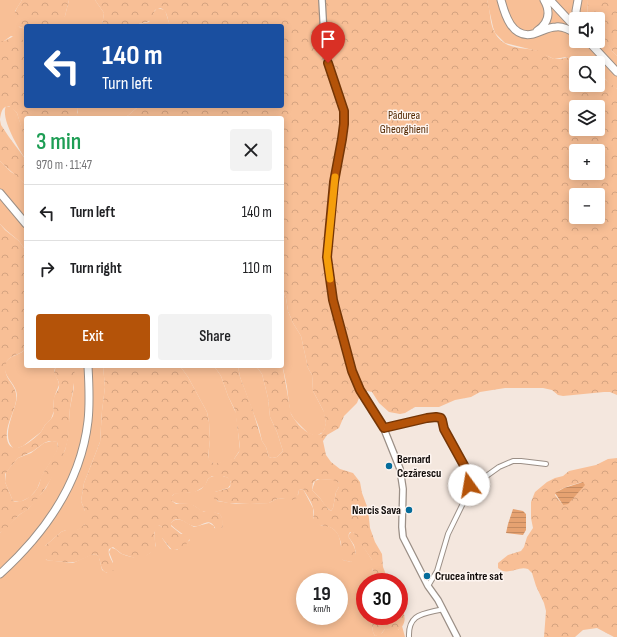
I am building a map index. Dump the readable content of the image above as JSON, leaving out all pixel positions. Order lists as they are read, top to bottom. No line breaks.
{"parks":["Pădurea Gheorghieni"],"places":["Bernard Cezărescu","Narcis Sava","Crucea între sat"],"page":{"map_buttons":["+","−"],"turn":["140 m","Turn left"],"heading":["3 min","970 m · 11:47"],"list":[{"name":"Turn left","value":"140 m"},{"name":"Turn right","value":"110 m"}],"buttons":["Exit","Share"],"speed":"19 km/h","limit":"30"}}
